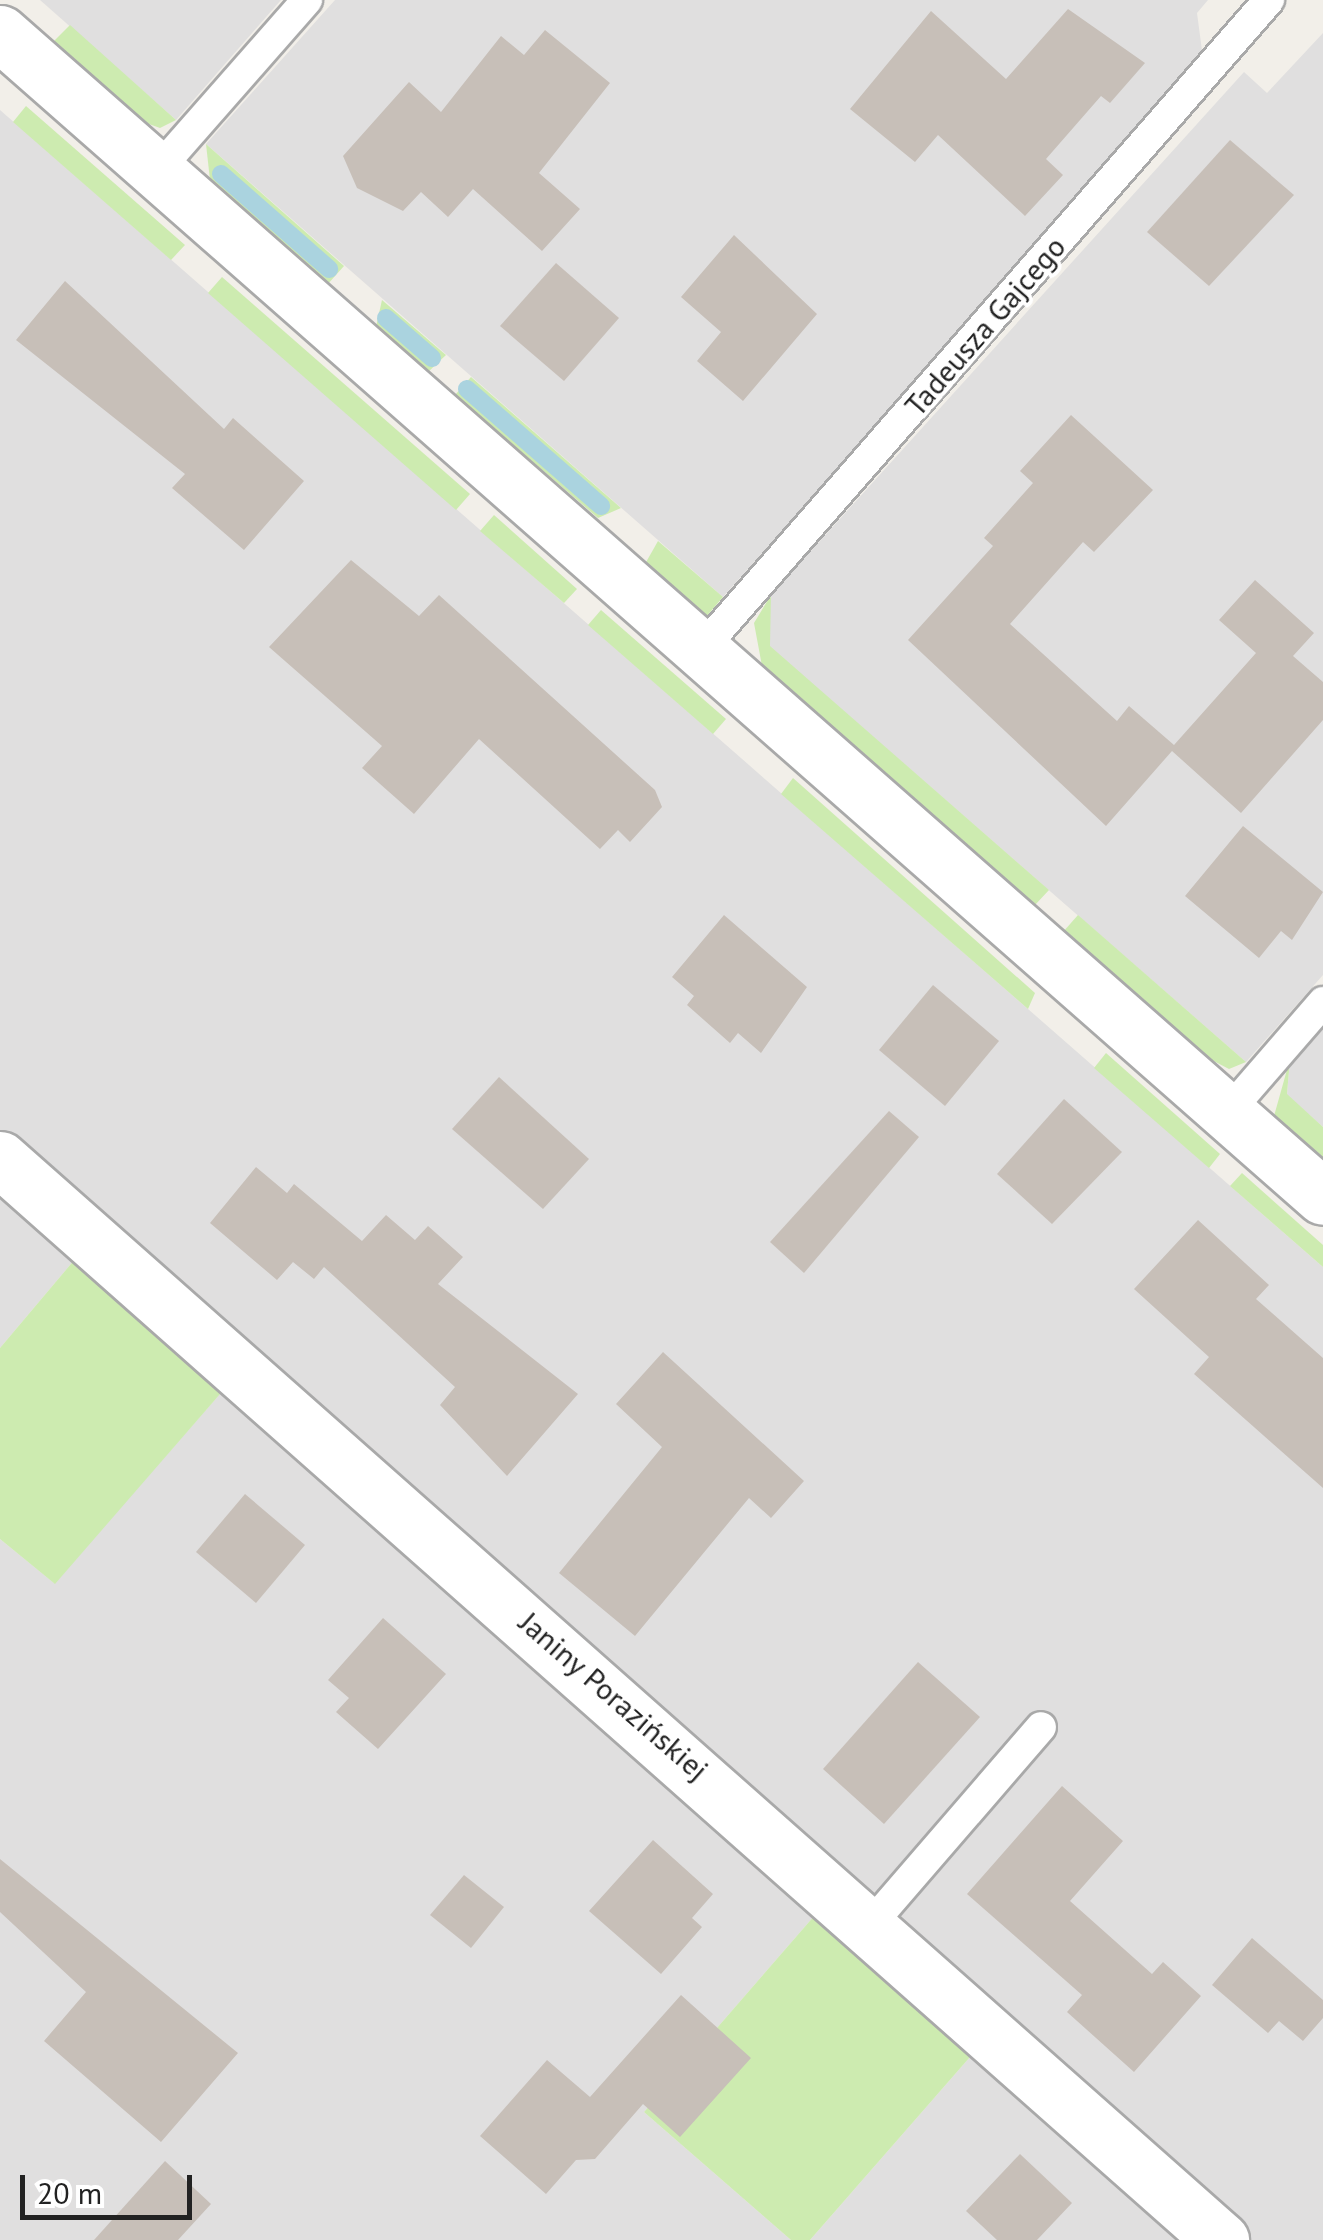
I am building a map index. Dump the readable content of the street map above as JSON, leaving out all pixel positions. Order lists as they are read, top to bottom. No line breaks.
{"streets":{"street":["Janiny Porazińskiej"],"lane":["Tadeusza Gajcego"]},"scale_bar":"20 m"}
